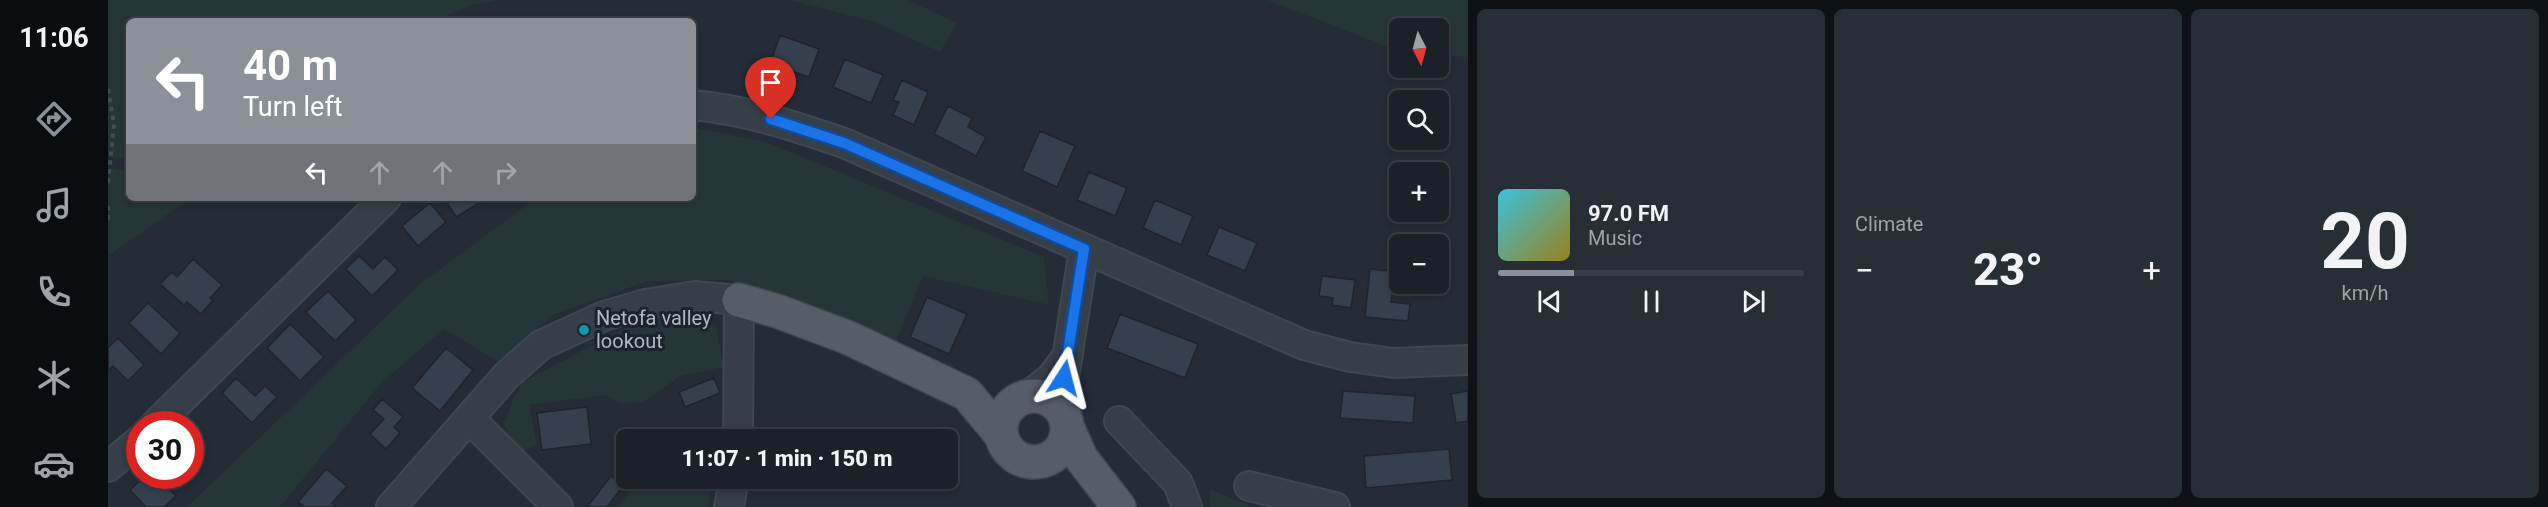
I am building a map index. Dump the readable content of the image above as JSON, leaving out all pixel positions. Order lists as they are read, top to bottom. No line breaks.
{"places":["Netofa valley lookout"],"north":"bottom","page":{"tabs":"11:06","tile":["Climate",["20","km/h"]],"map_buttons":["+","−"],"turn":["40 m","Turn left"],"song":["97.0 FM","Music"],"heat":["−","23°","+"],"limit":"30","trip":"11:07 · 1 min · 150 m"}}
